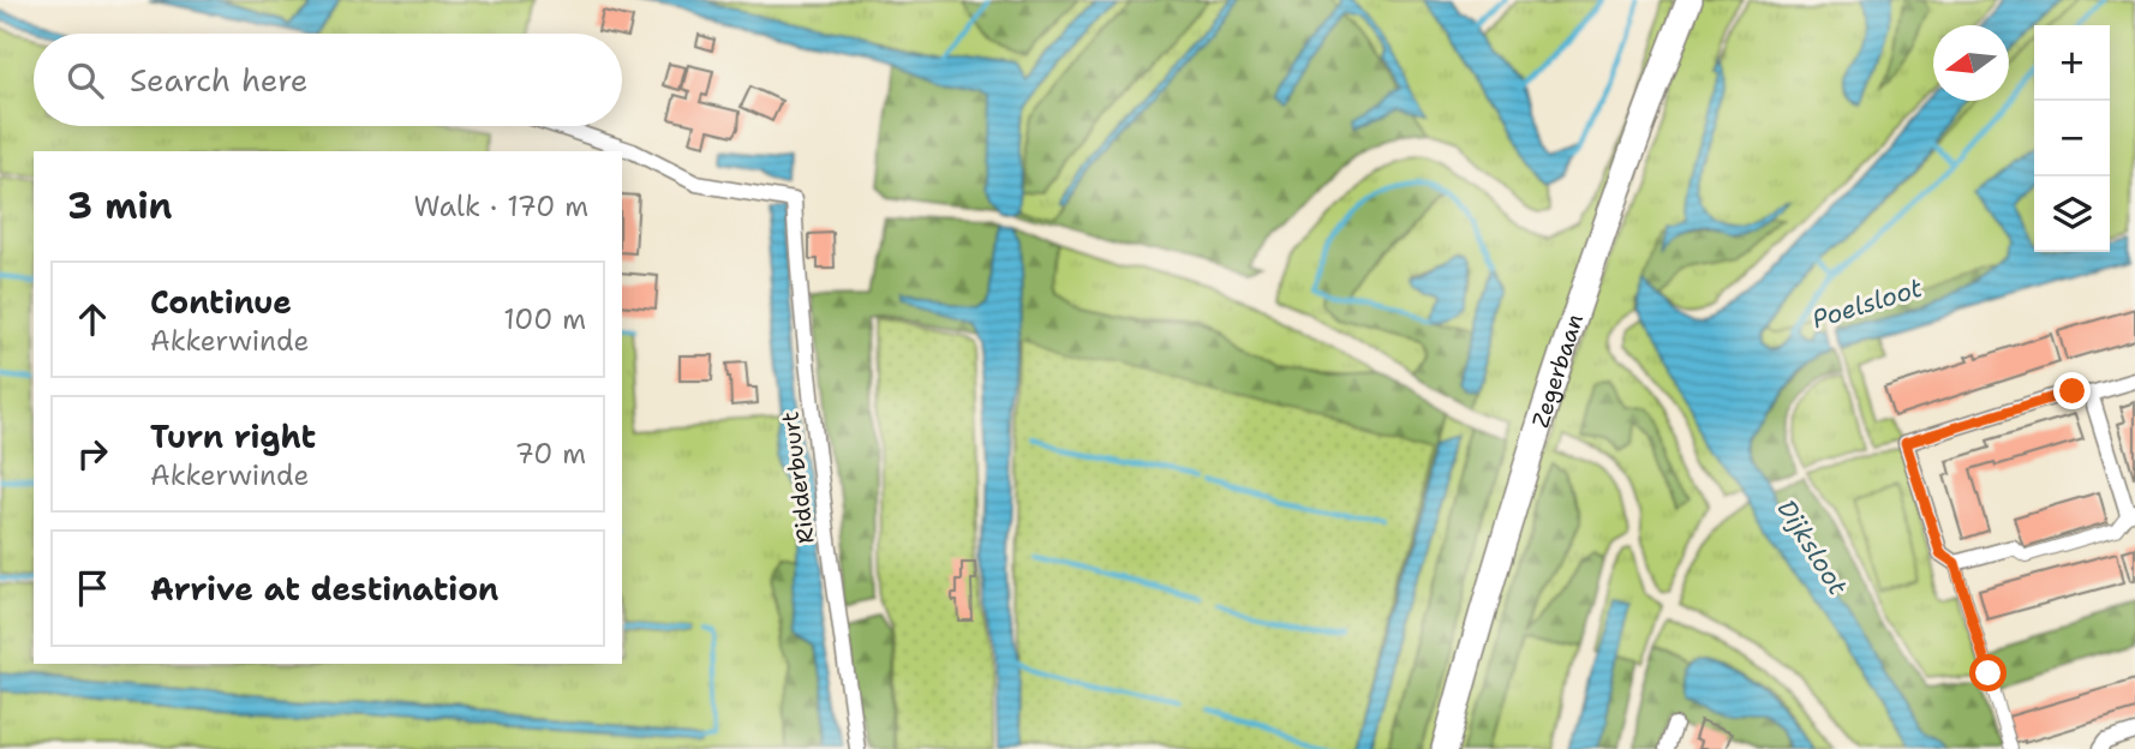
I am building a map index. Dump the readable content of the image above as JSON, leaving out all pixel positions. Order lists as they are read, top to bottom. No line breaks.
{"streets":{"main road":["Zegerbaan"],"street":["Ridderbuurt"]},"water":["Poelsloot","Dijksloot"],"north":"left","page":{"map_buttons":["+","−"],"search":"Search here","heading":["3 min","Walk · 170 m"],"list":[["Continue","Akkerwinde","100 m"],["Turn right","Akkerwinde","70 m"],"Arrive at destination"]}}
